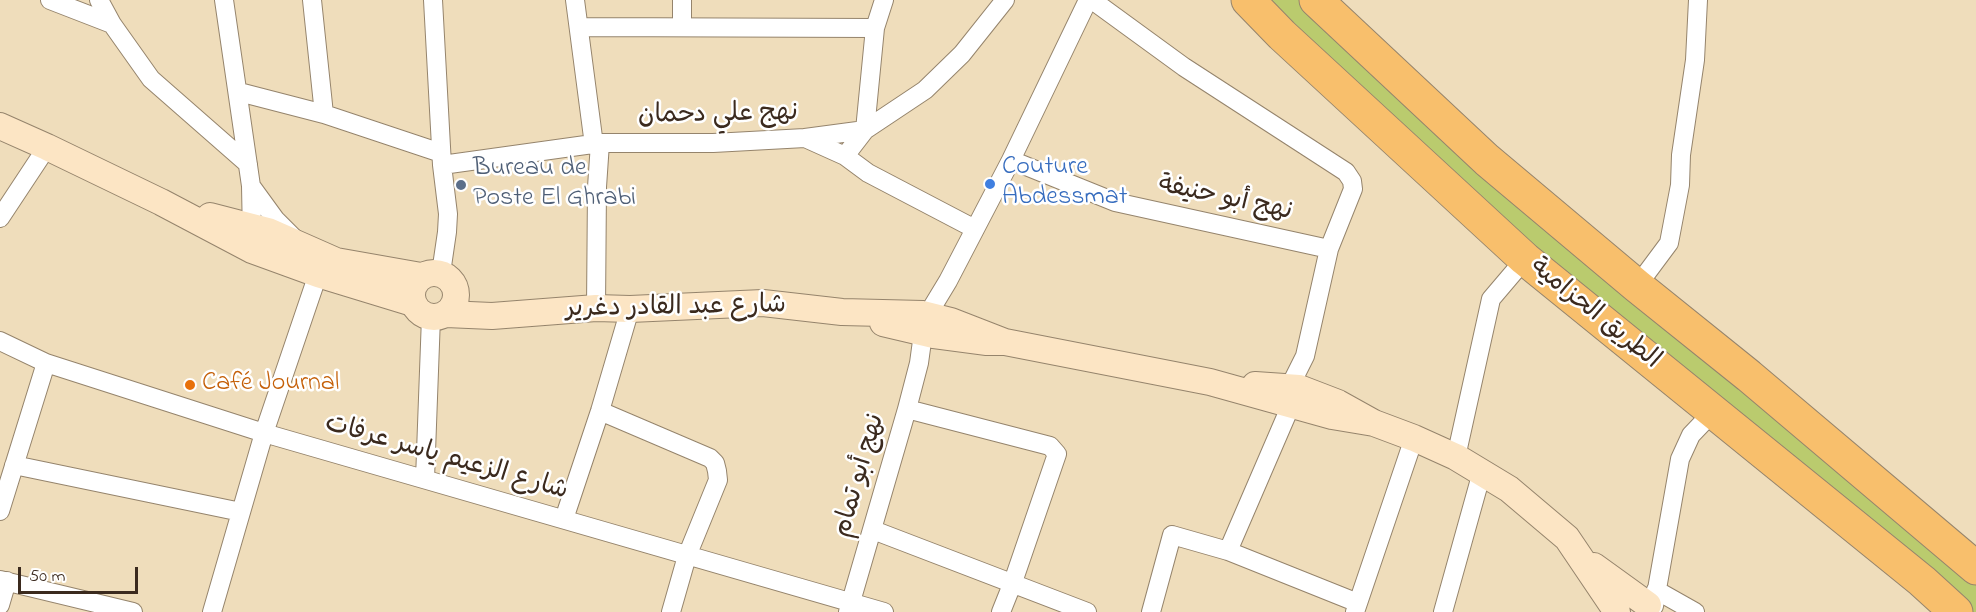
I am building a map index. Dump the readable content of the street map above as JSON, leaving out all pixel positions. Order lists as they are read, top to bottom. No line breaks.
{"streets":{"highway":["الطريق الحزامية"],"main road":["شارع عبد القادر دغرير"],"street":["نهج علي دحمان","نهج أبو حنيفة","شارع الزعيم ياسر عرفات","نهج أبو تمام"]},"crossings":[["نهج علي دحمان","نهج أبو تمام"],["نهج أبو حنيفة","نهج أبو تمام"],["شارع عبد القادر دغرير","نهج أبو تمام"],["شارع الزعيم ياسر عرفات","نهج أبو تمام"]],"places":["Couture Abdessmat","Bureau de Poste El Ghrabi","Café Journal"],"scale_bar":"50 m"}
